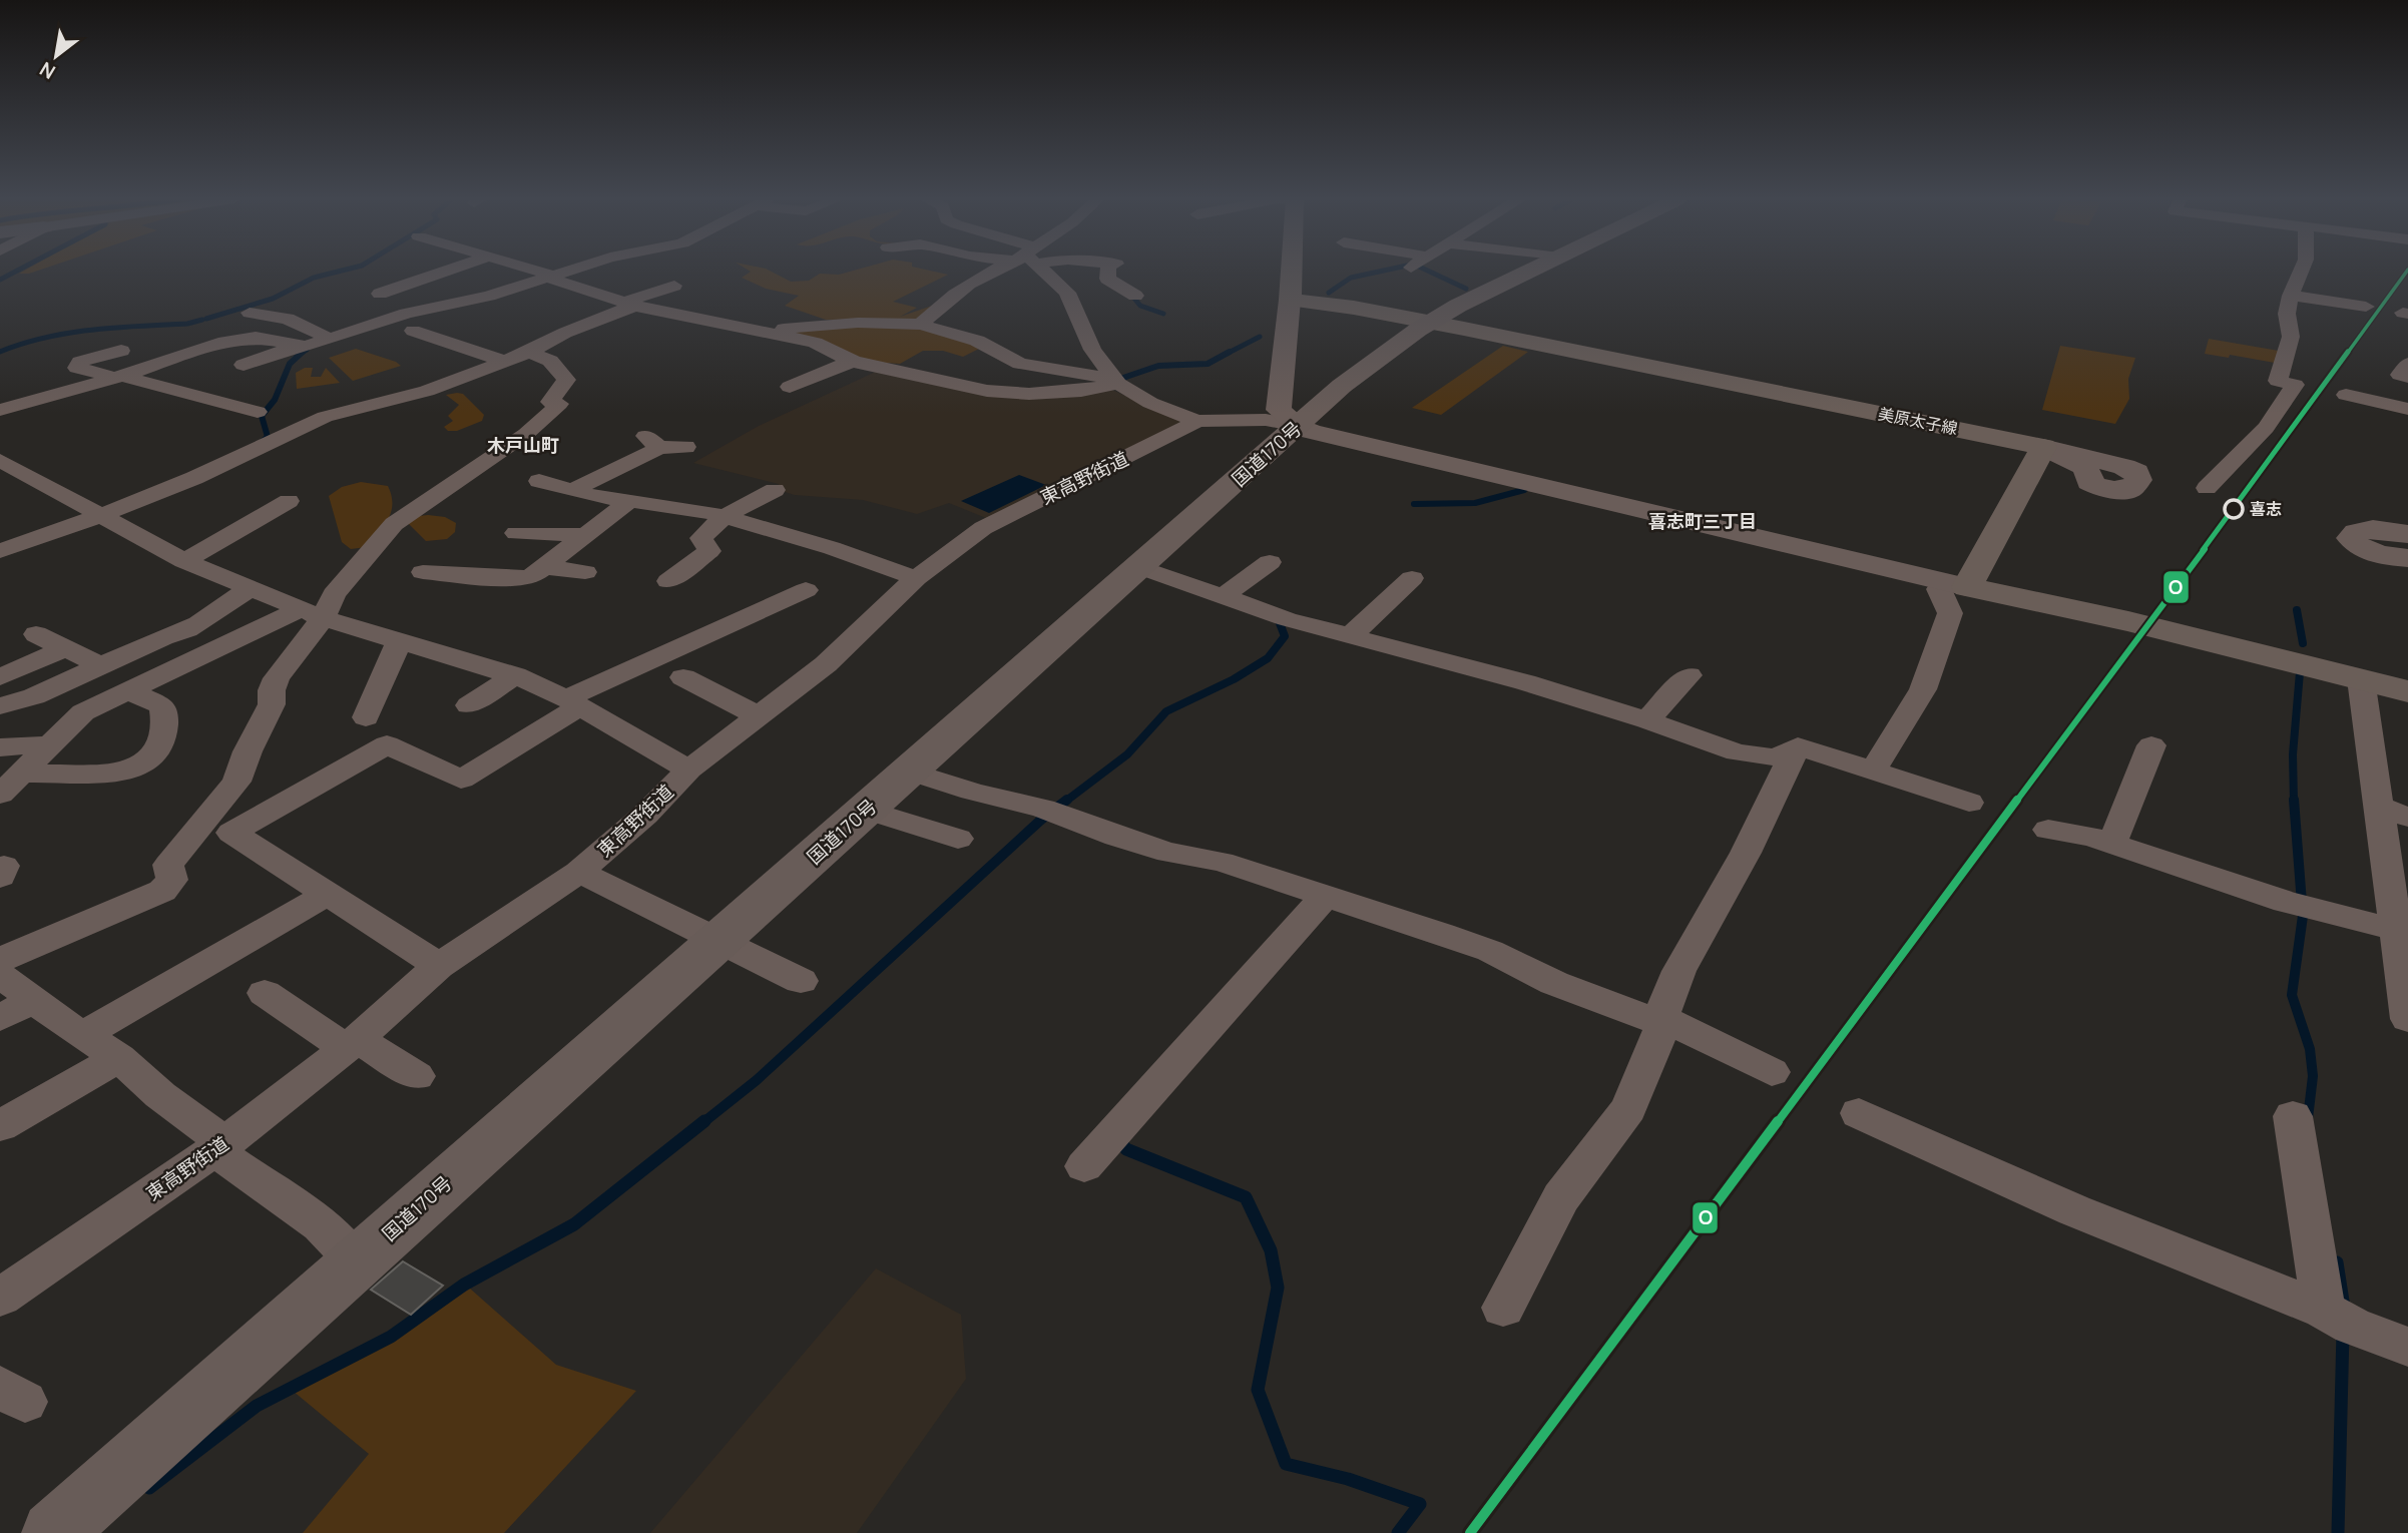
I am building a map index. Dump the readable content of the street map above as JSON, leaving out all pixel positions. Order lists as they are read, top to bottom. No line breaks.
{"streets":{"highway":["国道170号"],"main road":["美原太子線"],"street":["東高野街道"]},"crossings":[["美原太子線","国道170号"],["国道170号","東高野街道"]],"districts":["木戸山町","喜志町三丁目"],"places":["喜志"],"lines":["transit line O"],"north":"bottom left"}
